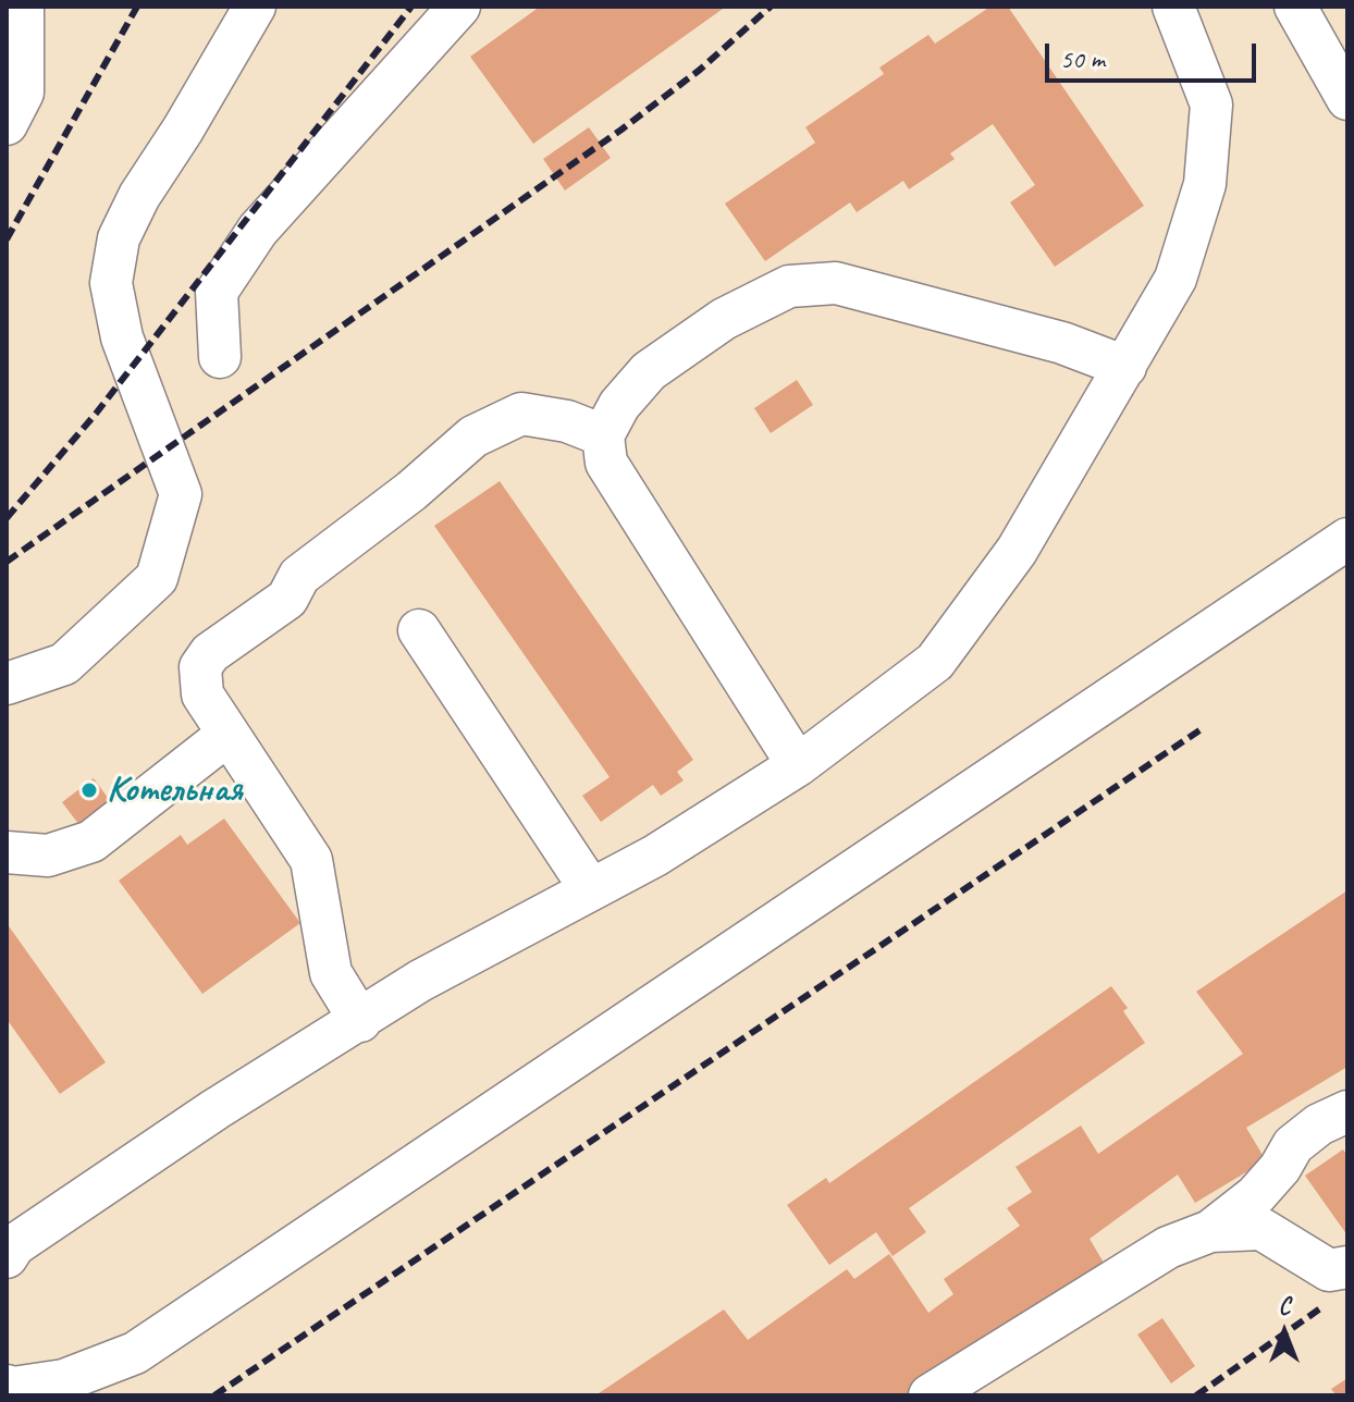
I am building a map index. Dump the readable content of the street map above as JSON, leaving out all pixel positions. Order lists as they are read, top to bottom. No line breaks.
{"places":["Котельная"],"scale_bar":"50 m","north":"top"}
